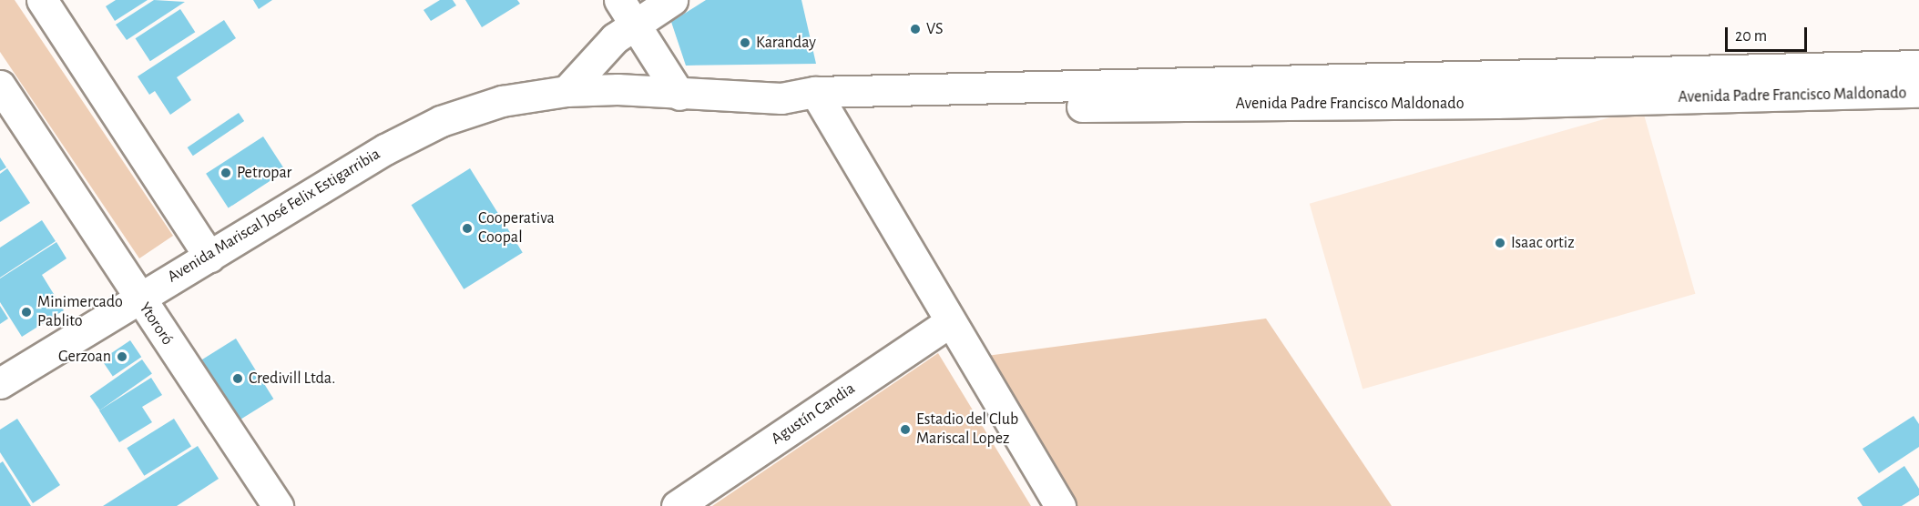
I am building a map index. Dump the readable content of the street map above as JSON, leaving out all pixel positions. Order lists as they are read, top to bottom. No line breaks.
{"streets":{"main road":["Avenida Padre Francisco Maldonado","Avenida Mariscal José Felix Estigarribia","Ytororó","Agustín Candia"]},"crossings":[["Avenida Padre Francisco Maldonado","Avenida Mariscal José Felix Estigarribia"],["Avenida Mariscal José Felix Estigarribia","Ytororó"]],"places":["VS","Karanday","Petropar","Cooperativa Coopal","Isaac ortiz","Minimercado Pablito","Gerzoan","Credivill Ltda.","Estadio del Club Mariscal Lopez"],"scale_bar":"20 m"}
